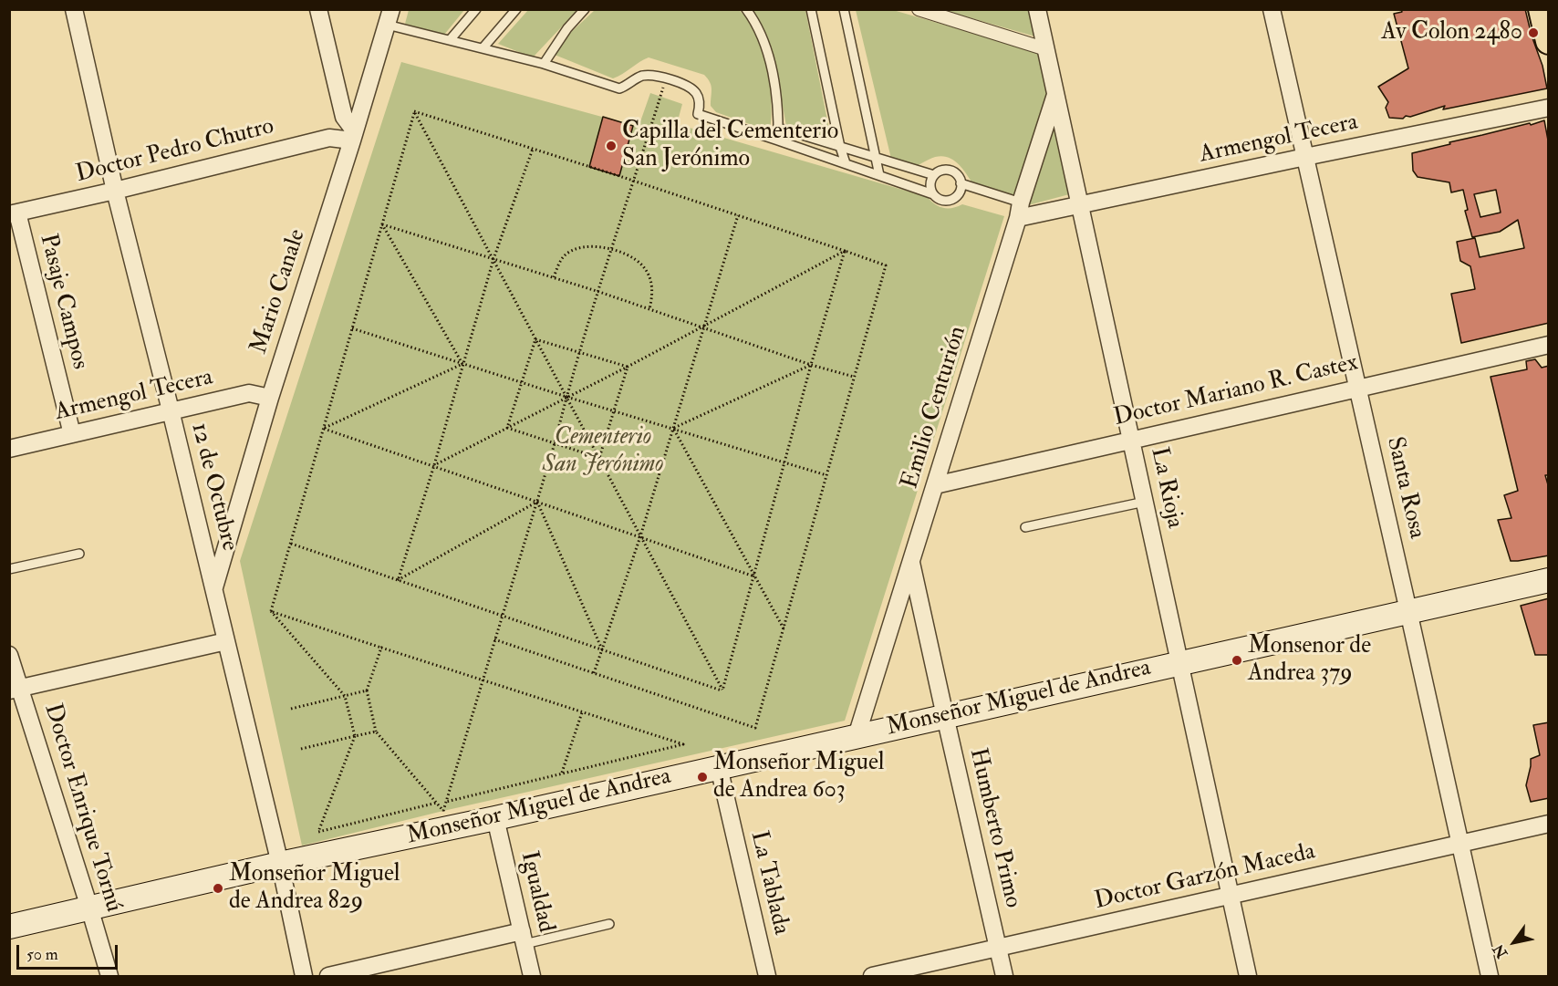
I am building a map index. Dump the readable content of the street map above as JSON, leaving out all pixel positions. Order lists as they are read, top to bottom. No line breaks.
{"streets":{"main road":["Monseñor Miguel de Andrea"],"street":["Armengol Tecera","Doctor Pedro Chutro","Mario Canale","Pasaje Campos","Doctor Mariano R. Castex","Emilio Centurión","12 de Octubre","La Rioja","Santa Rosa","Doctor Enrique Tornú","Humberto Primo","Doctor Garzón Maceda","La Tablada","Igualdad"]},"crossings":[["Armengol Tecera","Mario Canale"],["Armengol Tecera","Pasaje Campos"],["Armengol Tecera","Emilio Centurión"],["Armengol Tecera","12 de Octubre"],["Armengol Tecera","La Rioja"],["Armengol Tecera","Santa Rosa"],["Doctor Pedro Chutro","Mario Canale"],["Doctor Pedro Chutro","Pasaje Campos"],["Doctor Pedro Chutro","12 de Octubre"],["Mario Canale","12 de Octubre"],["Doctor Mariano R. Castex","Emilio Centurión"],["Doctor Mariano R. Castex","La Rioja"],["Doctor Mariano R. Castex","Santa Rosa"],["Emilio Centurión","La Rioja"],["Emilio Centurión","Monseñor Miguel de Andrea"],["Emilio Centurión","Humberto Primo"],["12 de Octubre","Monseñor Miguel de Andrea"],["La Rioja","Monseñor Miguel de Andrea"],["La Rioja","Doctor Garzón Maceda"],["Santa Rosa","Monseñor Miguel de Andrea"],["Santa Rosa","Doctor Garzón Maceda"],["Monseñor Miguel de Andrea","Doctor Enrique Tornú"],["Monseñor Miguel de Andrea","Humberto Primo"],["Monseñor Miguel de Andrea","La Tablada"],["Monseñor Miguel de Andrea","Igualdad"],["Humberto Primo","Doctor Garzón Maceda"]],"parks":["Cementerio San Jerónimo"],"places":["Av Colon 2480","Capilla del Cementerio San Jerónimo","Monsenor de Andrea 379","Monseñor Miguel de Andrea 603","Monseñor Miguel de Andrea 829"],"scale_bar":"50 m","north":"bottom left"}
